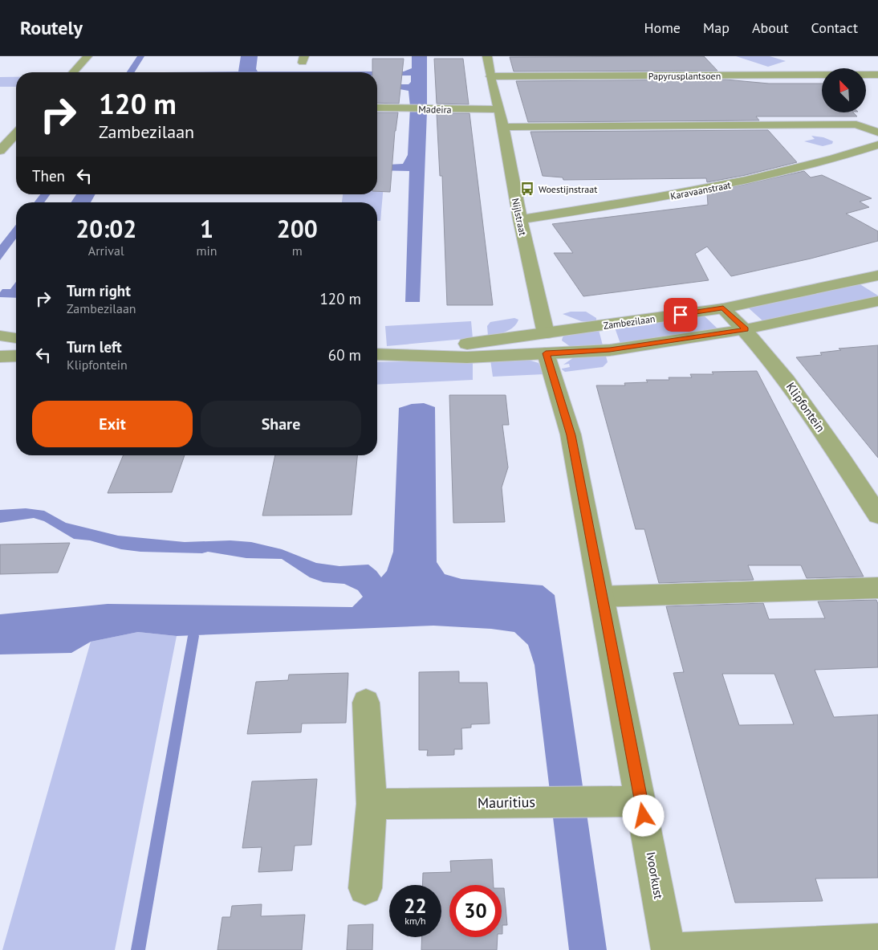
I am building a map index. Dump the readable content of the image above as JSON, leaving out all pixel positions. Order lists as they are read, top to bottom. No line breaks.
{"streets":{"street":["Papyrusplantsoen","Madeira","Karavaanstraat","Nijlstraat","Zambezilaan","Klipfontein","Mauritius","Ivoorkust"]},"crossings":[["Papyrusplantsoen","Nijlstraat"],["Madeira","Nijlstraat"],["Karavaanstraat","Nijlstraat"],["Nijlstraat","Zambezilaan"],["Nijlstraat","Ivoorkust"],["Zambezilaan","Klipfontein"],["Zambezilaan","Ivoorkust"],["Mauritius","Ivoorkust"]],"places":{"bus stop":["Woestijnstraat"]},"north":"top left","page":{"header":"Routely","nav":["Home","Map","About","Contact"],"turn":["120 m","Zambezilaan"],"then":"Then","eta":["20:02","Arrival","1","min","200","m"],"list":[{"name":"Turn right","note":"Zambezilaan","value":"120 m"},{"name":"Turn left","note":"Klipfontein","value":"60 m"}],"buttons":["Exit","Share"],"speed":"22 km/h","limit":"30"}}
